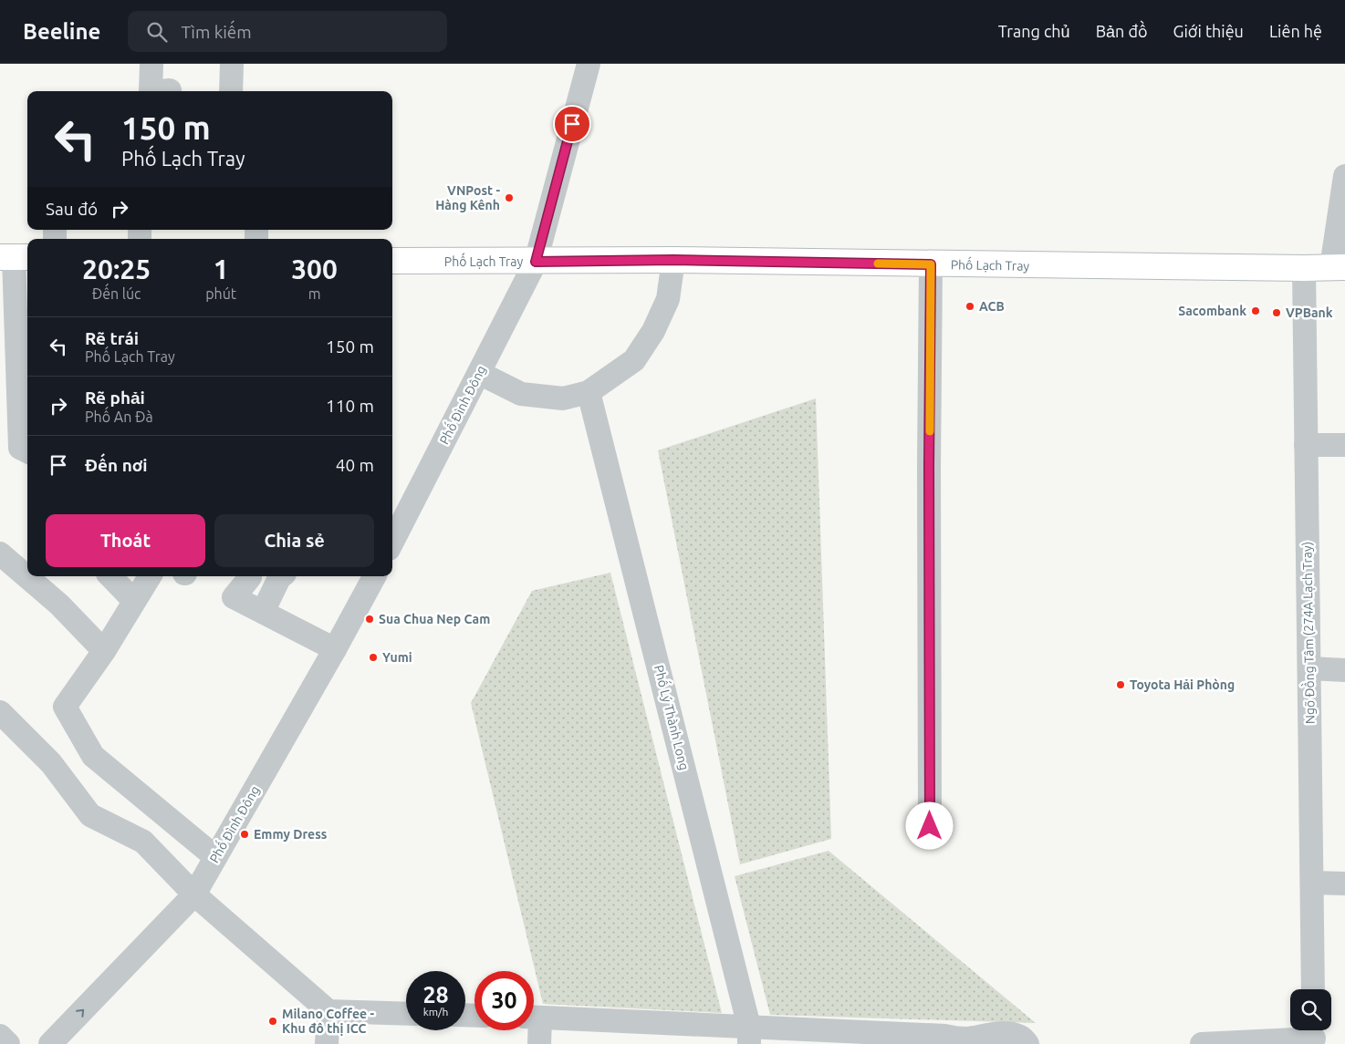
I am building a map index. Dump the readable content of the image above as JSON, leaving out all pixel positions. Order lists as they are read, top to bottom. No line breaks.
{"streets":{"main road":["Phố Lạch Tray"],"street":["Phố Đình Đông","Ngõ Đồng Tâm (274A Lạch Tray)","Phố Lý Thành Long"]},"crossings":[["Phố Lạch Tray","Phố Đình Đông"],["Phố Lạch Tray","Ngõ Đồng Tâm (274A Lạch Tray)"]],"places":["VNPost - Hàng Kênh","ACB","Sacombank","VPBank","Sua Chua Nep Cam","Yumi","Toyota Hải Phòng","Emmy Dress","Milano Coffee - Khu đô thị ICC"],"page":{"header":"Beeline","search":"Tìm kiếm","nav":["Trang chủ","Bản đồ","Giới thiệu","Liên hệ"],"turn":["150 m","Phố Lạch Tray"],"then":"Sau đó","eta":["20:25","Đến lúc","1","phút","300","m"],"list":[{"name":"Rẽ trái","note":"Phố Lạch Tray","value":"150 m"},{"name":"Rẽ phải","note":"Phố An Đà","value":"110 m"},{"name":"Đến nơi","value":"40 m"}],"buttons":["Thoát","Chia sẻ"],"speed":"28 km/h","limit":"30"}}
